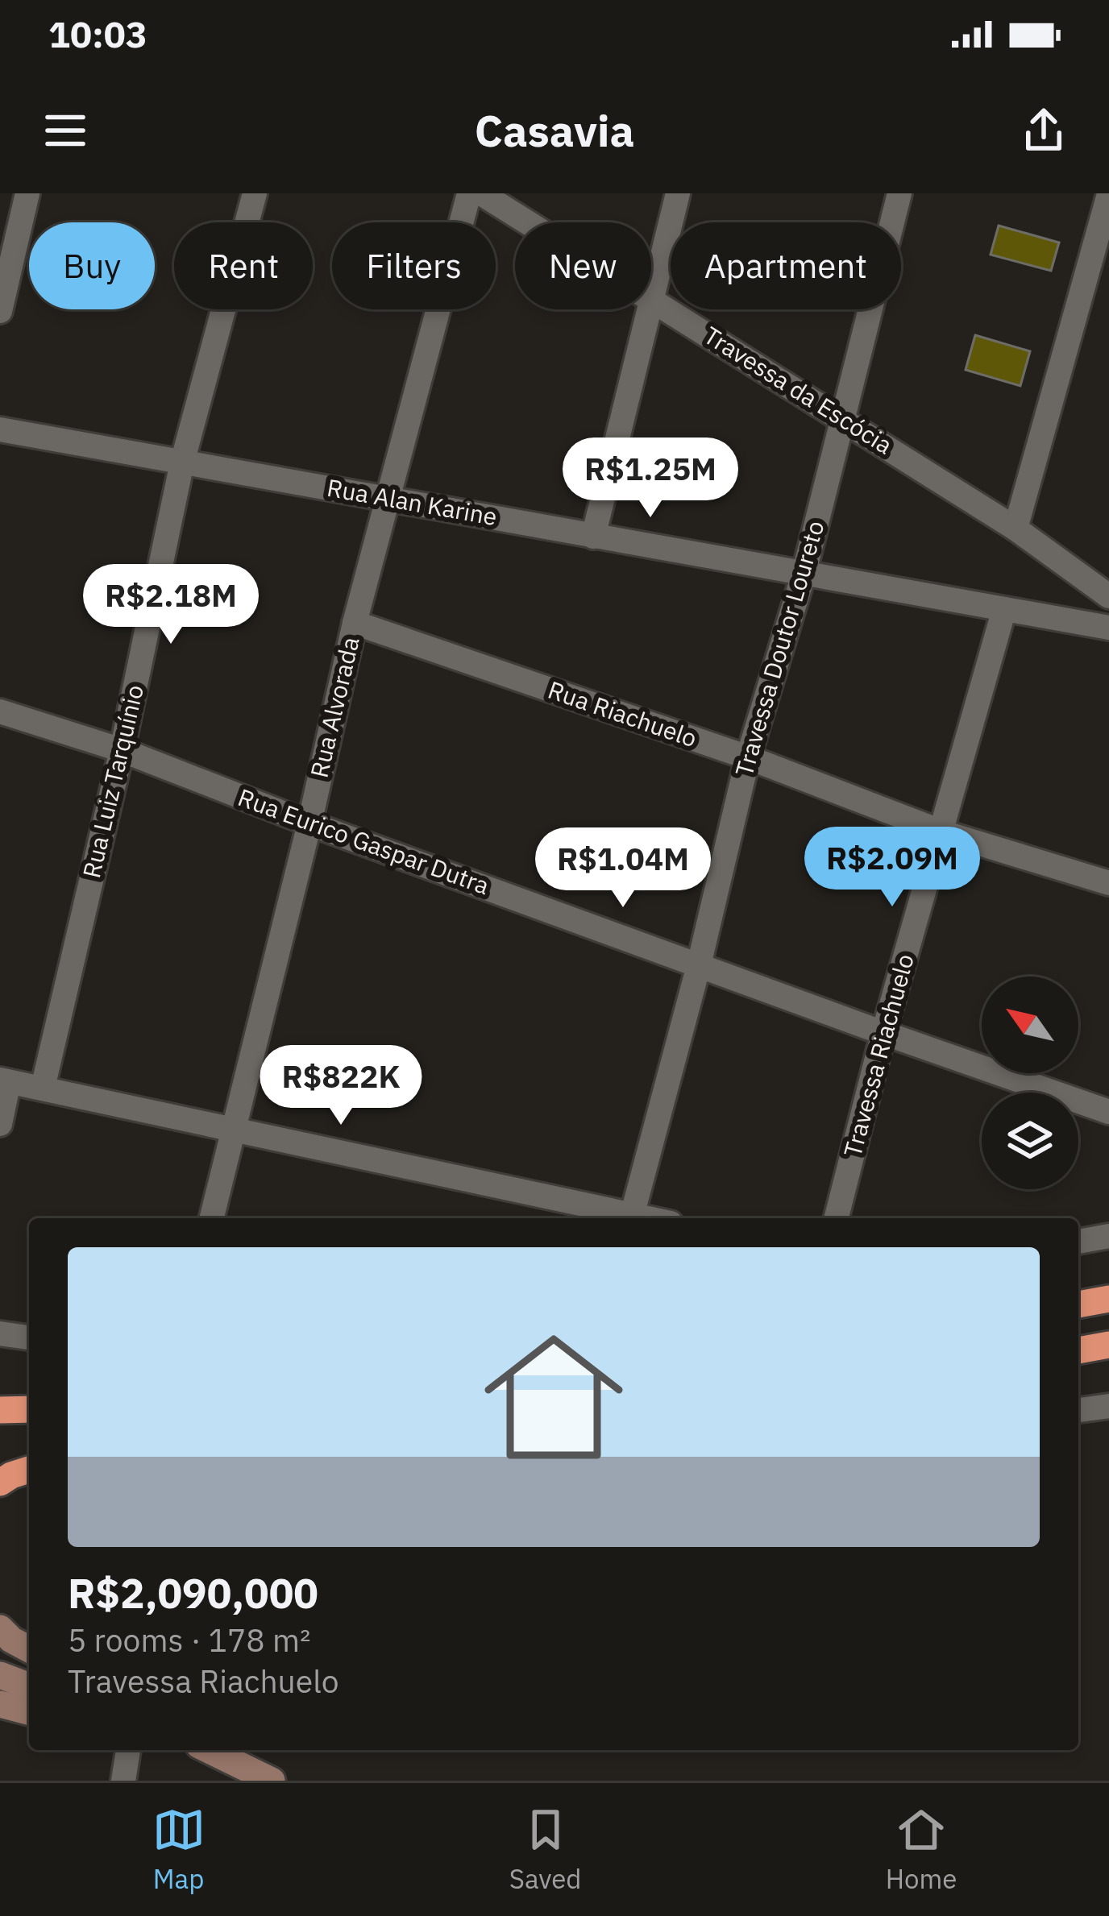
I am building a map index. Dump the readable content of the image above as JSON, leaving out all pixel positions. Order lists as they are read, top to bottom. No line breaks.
{"streets":{"street":["Travessa da Escócia","Rua Alan Karine","Travessa Doutor Loureto","Rua Alvorada","Rua Riachuelo","Rua Luiz Tarquínio","Rua Eurico Gaspar Dutra","Travessa Riachuelo"]},"crossings":[["Travessa da Escócia","Travessa Doutor Loureto"],["Rua Alan Karine","Travessa Doutor Loureto"],["Rua Alan Karine","Rua Alvorada"],["Rua Alan Karine","Rua Luiz Tarquínio"],["Rua Alan Karine","Travessa Riachuelo"],["Travessa Doutor Loureto","Rua Riachuelo"],["Travessa Doutor Loureto","Rua Eurico Gaspar Dutra"],["Rua Alvorada","Rua Riachuelo"],["Rua Alvorada","Rua Eurico Gaspar Dutra"],["Rua Riachuelo","Travessa Riachuelo"],["Rua Luiz Tarquínio","Rua Eurico Gaspar Dutra"],["Rua Eurico Gaspar Dutra","Travessa Riachuelo"]],"north":"top left","page":{"status":"10:03","header":"Casavia","chip":["Buy","Rent","Filters","New","Apartment"],"price":["R$1.25M","R$2.18M","R$2.09M","R$1.04M","R$822K"],"list":[{"name":"R$2,090,000","note":"5 rooms · 178 m² · Travessa Riachuelo"}],"tabs":["Map","Saved","Home"]}}
